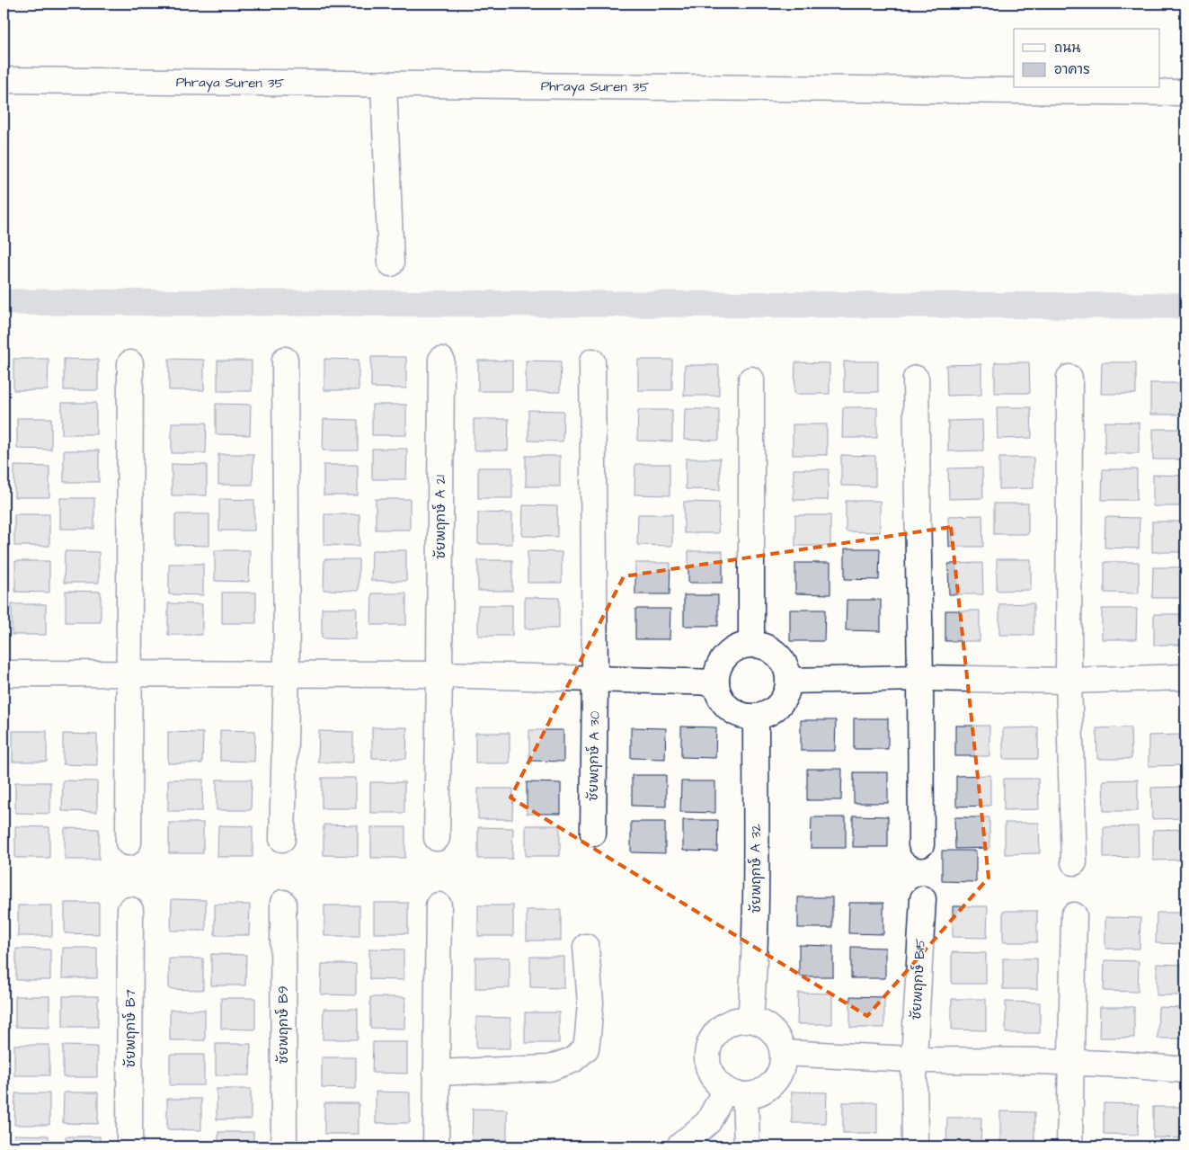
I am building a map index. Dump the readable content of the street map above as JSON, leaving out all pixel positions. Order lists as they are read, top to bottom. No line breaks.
{"streets":{"street":["Phraya Suren 35","ชัยพฤกษ์ A 21","ชัยพฤกษ์ A 30","ชัยพฤกษ์ A 32","ชัยพฤกษ์ B15","ชัยพฤกษ์ B9","ชัยพฤกษ์ B7"]},"legend":["ถนน","อาคาร"]}
